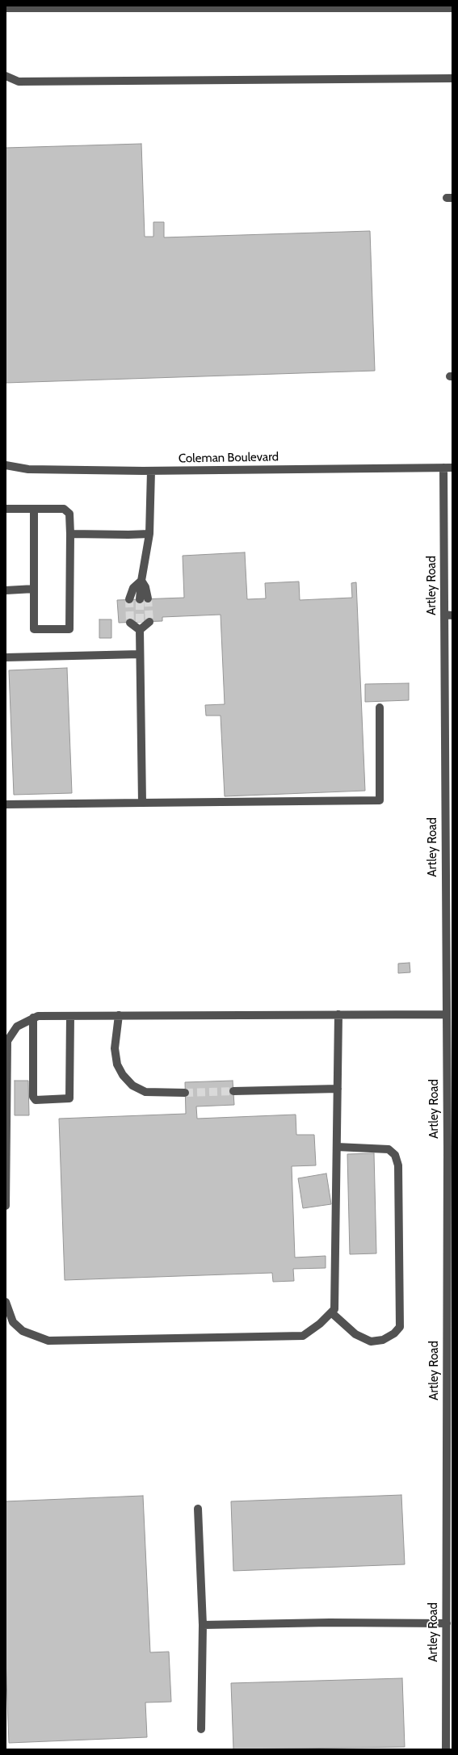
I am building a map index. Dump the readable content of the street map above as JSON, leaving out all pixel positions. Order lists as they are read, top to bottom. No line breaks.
{"streets":{"street":["Coleman Boulevard","Artley Road"]},"crossings":[["Coleman Boulevard","Artley Road"]]}
